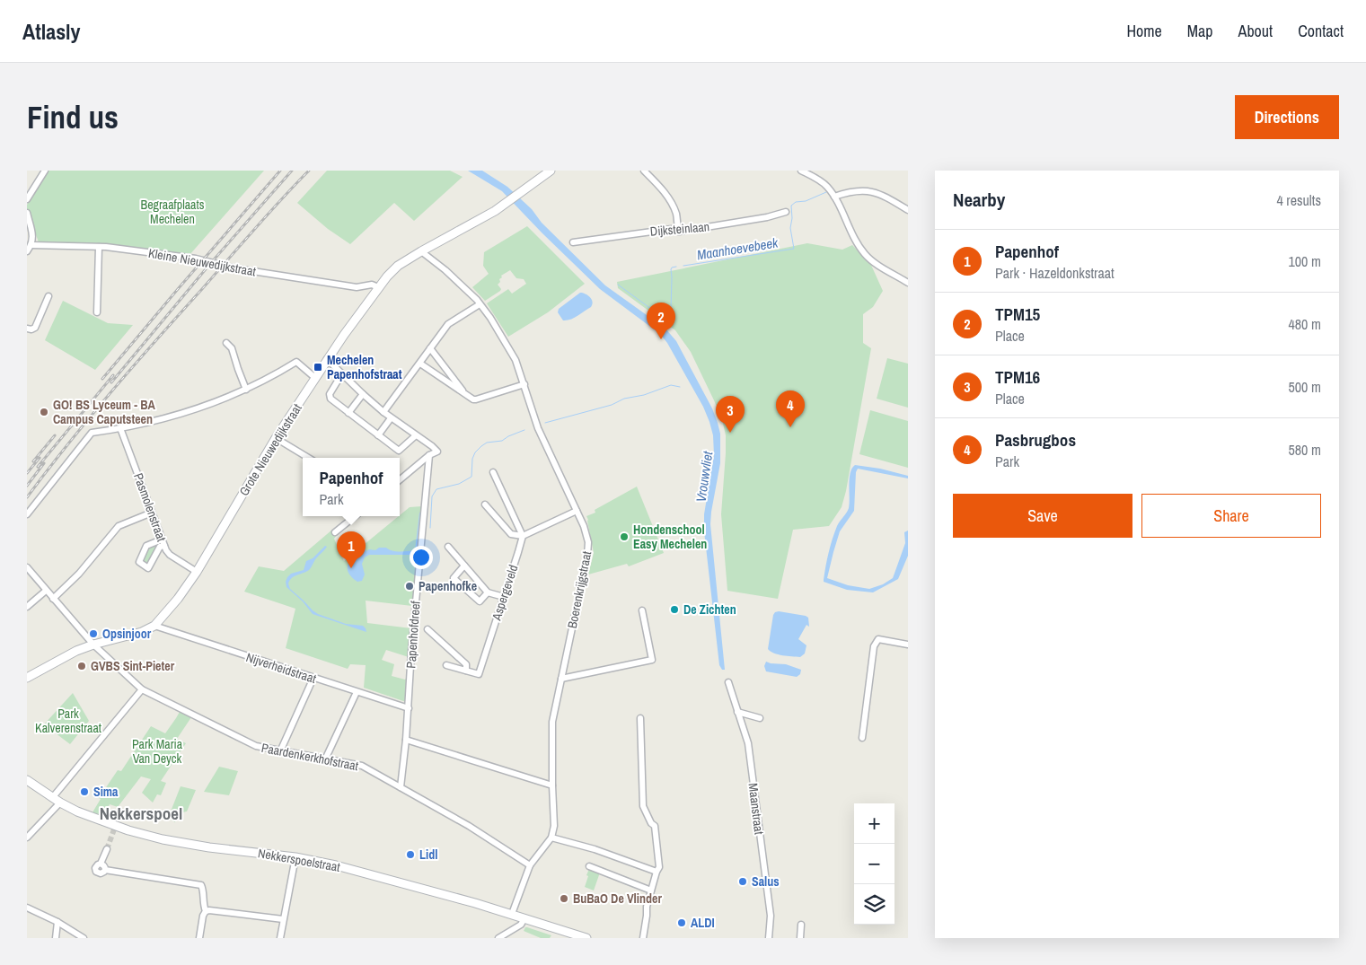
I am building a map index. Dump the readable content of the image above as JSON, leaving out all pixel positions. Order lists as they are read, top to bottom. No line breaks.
{"streets":{"main road":["Grote Nieuwedijkstraat","Nekkerspoelstraat"],"street":["Dijksteinlaan","Kleine Nieuwedijkstraat","Pasmolenstraat","Boerenkrijgstraat","Aspergeveld","Papenhofdreef","Nijverheidstraat","Paardenkerkhofstraat","Maanstraat"]},"crossings":[["Kleine Nieuwedijkstraat","Grote Nieuwedijkstraat"],["Grote Nieuwedijkstraat","Pasmolenstraat"],["Grote Nieuwedijkstraat","Boerenkrijgstraat"],["Grote Nieuwedijkstraat","Nijverheidstraat"],["Grote Nieuwedijkstraat","Paardenkerkhofstraat"],["Papenhofdreef","Nijverheidstraat"],["Papenhofdreef","Paardenkerkhofstraat"]],"districts":["Nekkerspoel"],"water":["Maanhoevebeek","Vrouwvliet"],"parks":["Begraafplaats Mechelen","Park Kalverenstraat","Park Maria Van Deyck"],"places":{"transit":["Mechelen Papenhofstraat"],"other":["GO! BS Lyceum - BA Campus Caputsteen","Hondenschool Easy Mechelen","Papenhofke","De Zichten","Opsinjoor","GVBS Sint-Pieter","Sima","Lidl","Salus","BuBaO De Vlinder","ALDI"]},"page":{"header":"Atlasly","nav":["Home","Map","About","Contact"],"buttons":["Directions",["Save","Share"]],"title":"Find us","heading":["Nearby","4 results"],"list":[{"mark":"1","name":"Papenhof","note":"Park · Hazeldonkstraat","value":"100 m"},{"mark":"2","name":"TPM15","note":"Place","value":"480 m"},{"mark":"3","name":"TPM16","note":"Place","value":"500 m"},{"mark":"4","name":"Pasbrugbos","note":"Park","value":"580 m"}],"pins":["2","4","3","1"],"popup":["Papenhof","Park"],"map_buttons":["+","−"]}}
